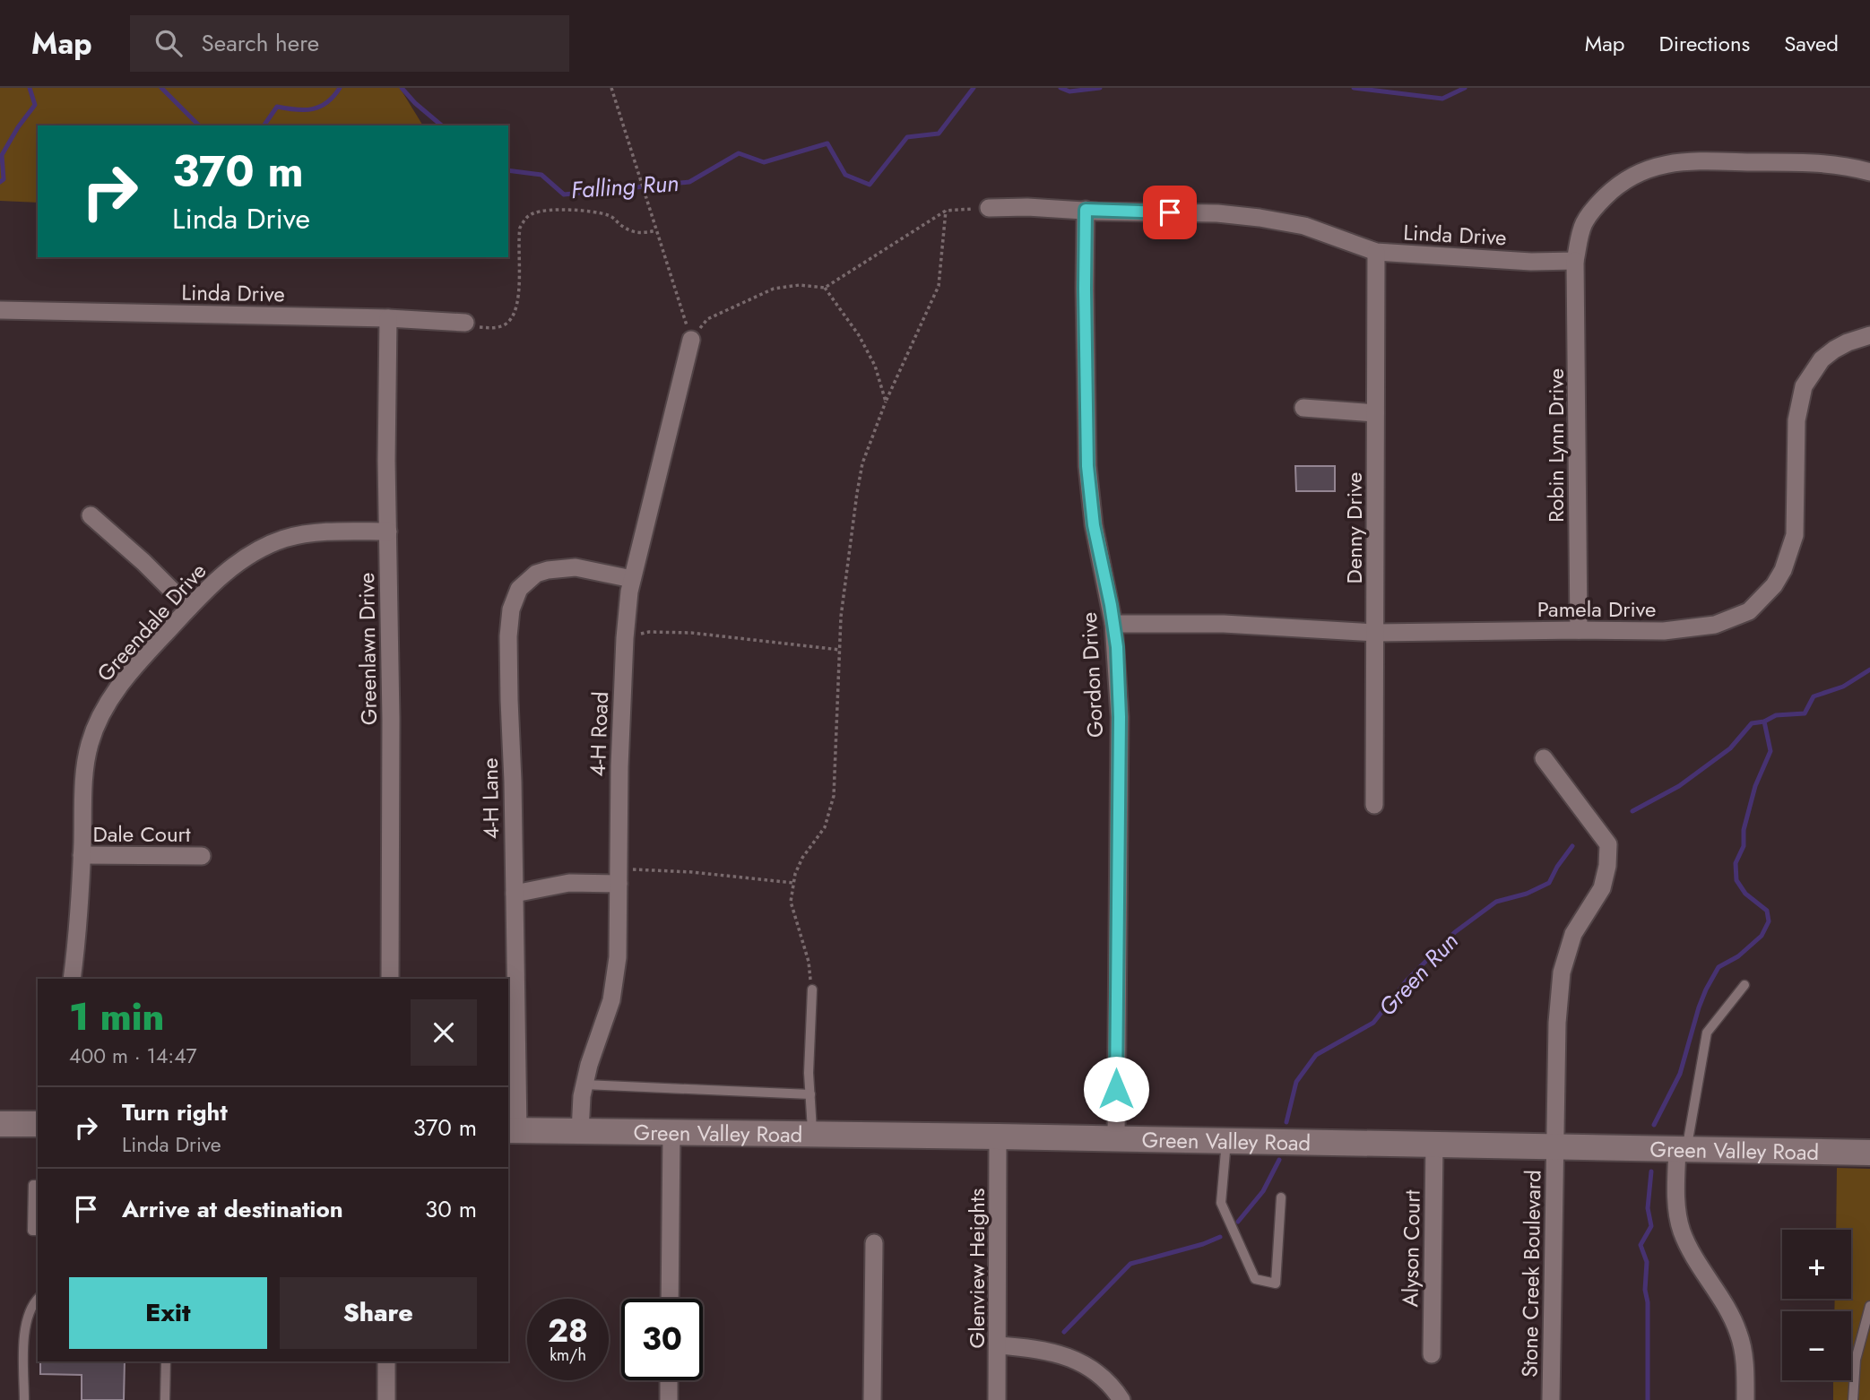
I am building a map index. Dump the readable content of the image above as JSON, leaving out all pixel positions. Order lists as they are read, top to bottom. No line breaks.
{"streets":{"street":["Linda Drive","Robin Lynn Drive","Denny Drive","Pamela Drive","Greendale Drive","Greenlawn Drive","Gordon Drive","4-H Road","4-H Lane","Dale Court","Green Valley Road","Alyson Court","Glenview Heights","Stone Creek Boulevard"]},"crossings":[["Linda Drive","Robin Lynn Drive"],["Linda Drive","Denny Drive"],["Linda Drive","Greenlawn Drive"],["Linda Drive","Gordon Drive"],["Robin Lynn Drive","Pamela Drive"],["Denny Drive","Pamela Drive"],["Pamela Drive","Gordon Drive"],["Greendale Drive","Greenlawn Drive"],["Greendale Drive","Dale Court"],["Gordon Drive","Green Valley Road"],["4-H Road","4-H Lane"],["4-H Road","Green Valley Road"],["4-H Lane","Green Valley Road"],["Green Valley Road","Alyson Court"],["Green Valley Road","Glenview Heights"],["Green Valley Road","Stone Creek Boulevard"]],"water":["Falling Run","Green Run"],"page":{"header":"Map","search":"Search here","nav":["Map","Directions","Saved"],"turn":["370 m","Linda Drive"],"heading":["1 min","400 m · 14:47"],"list":[{"name":"Turn right","note":"Linda Drive","value":"370 m"},{"name":"Arrive at destination","value":"30 m"}],"map_buttons":["+","−"],"buttons":["Exit","Share"],"speed":"28 km/h","limit":"30"}}
